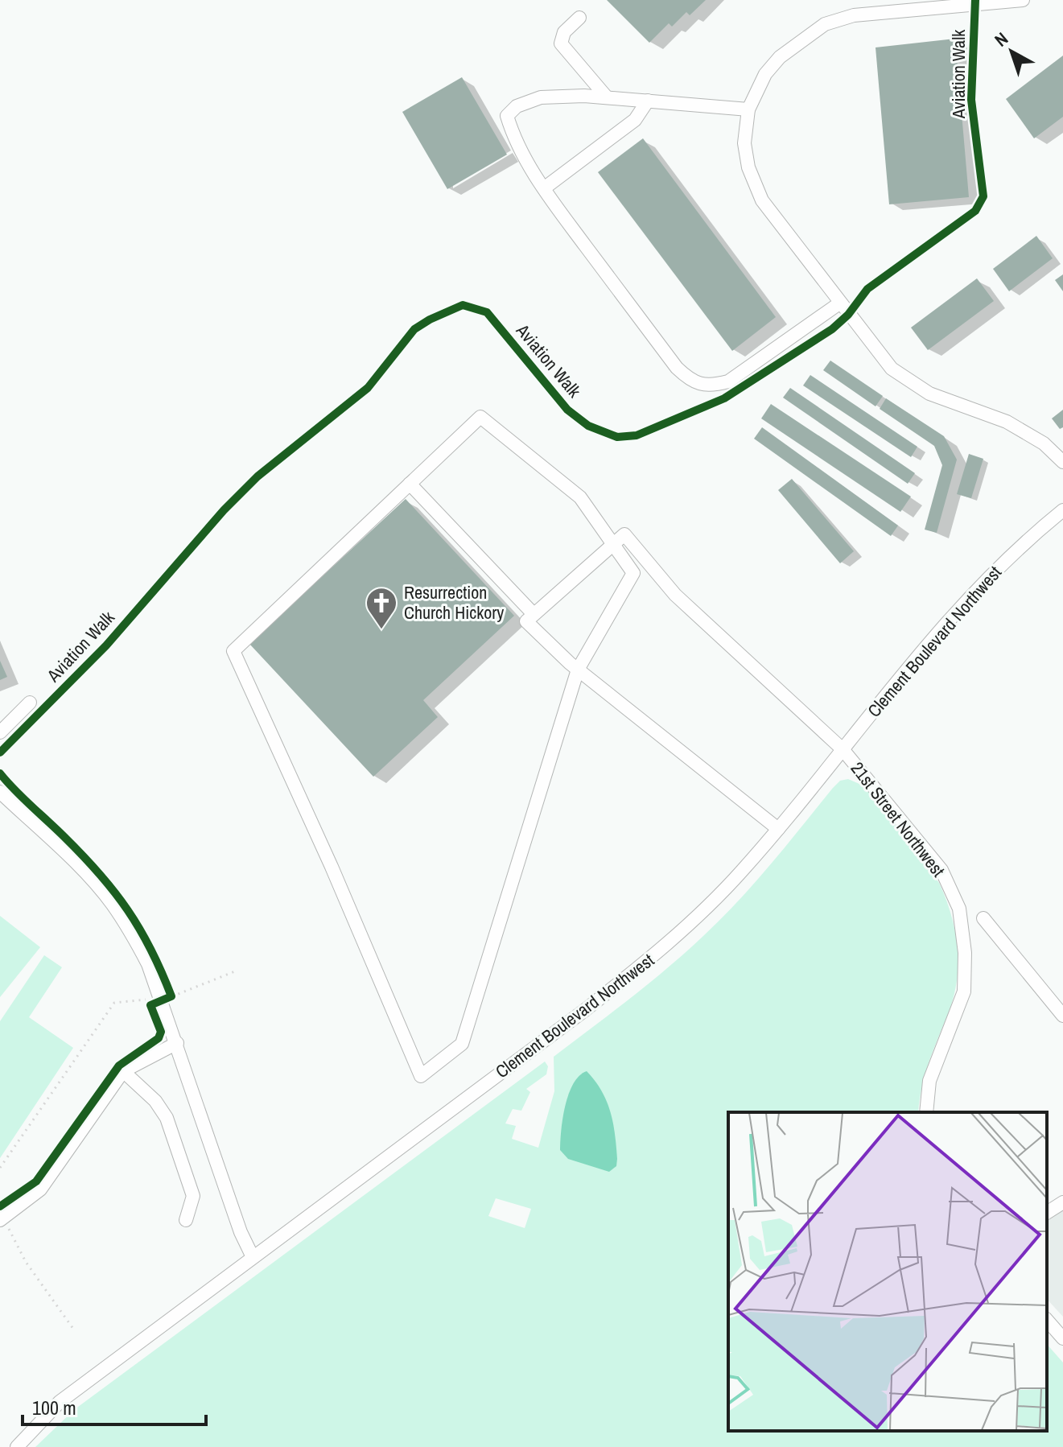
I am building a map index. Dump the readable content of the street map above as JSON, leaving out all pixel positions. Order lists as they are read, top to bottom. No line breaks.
{"streets":{"street":["Clement Boulevard Northwest","21st Street Northwest"],"cycle path":["Aviation Walk"]},"crossings":[["Clement Boulevard Northwest","21st Street Northwest"]],"places":{"church":["Resurrection Church Hickory"]},"scale_bar":"100 m","north":"top left"}
